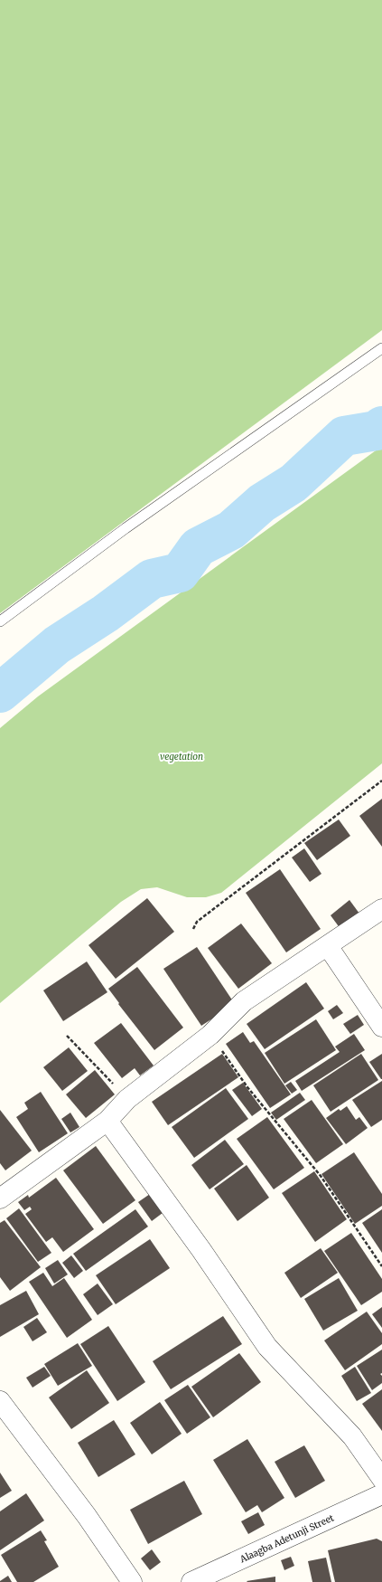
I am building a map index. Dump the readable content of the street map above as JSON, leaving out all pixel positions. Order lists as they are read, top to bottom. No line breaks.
{"streets":{"street":["Alaagba Adetunji Street"]},"parks":["vegetation"]}
